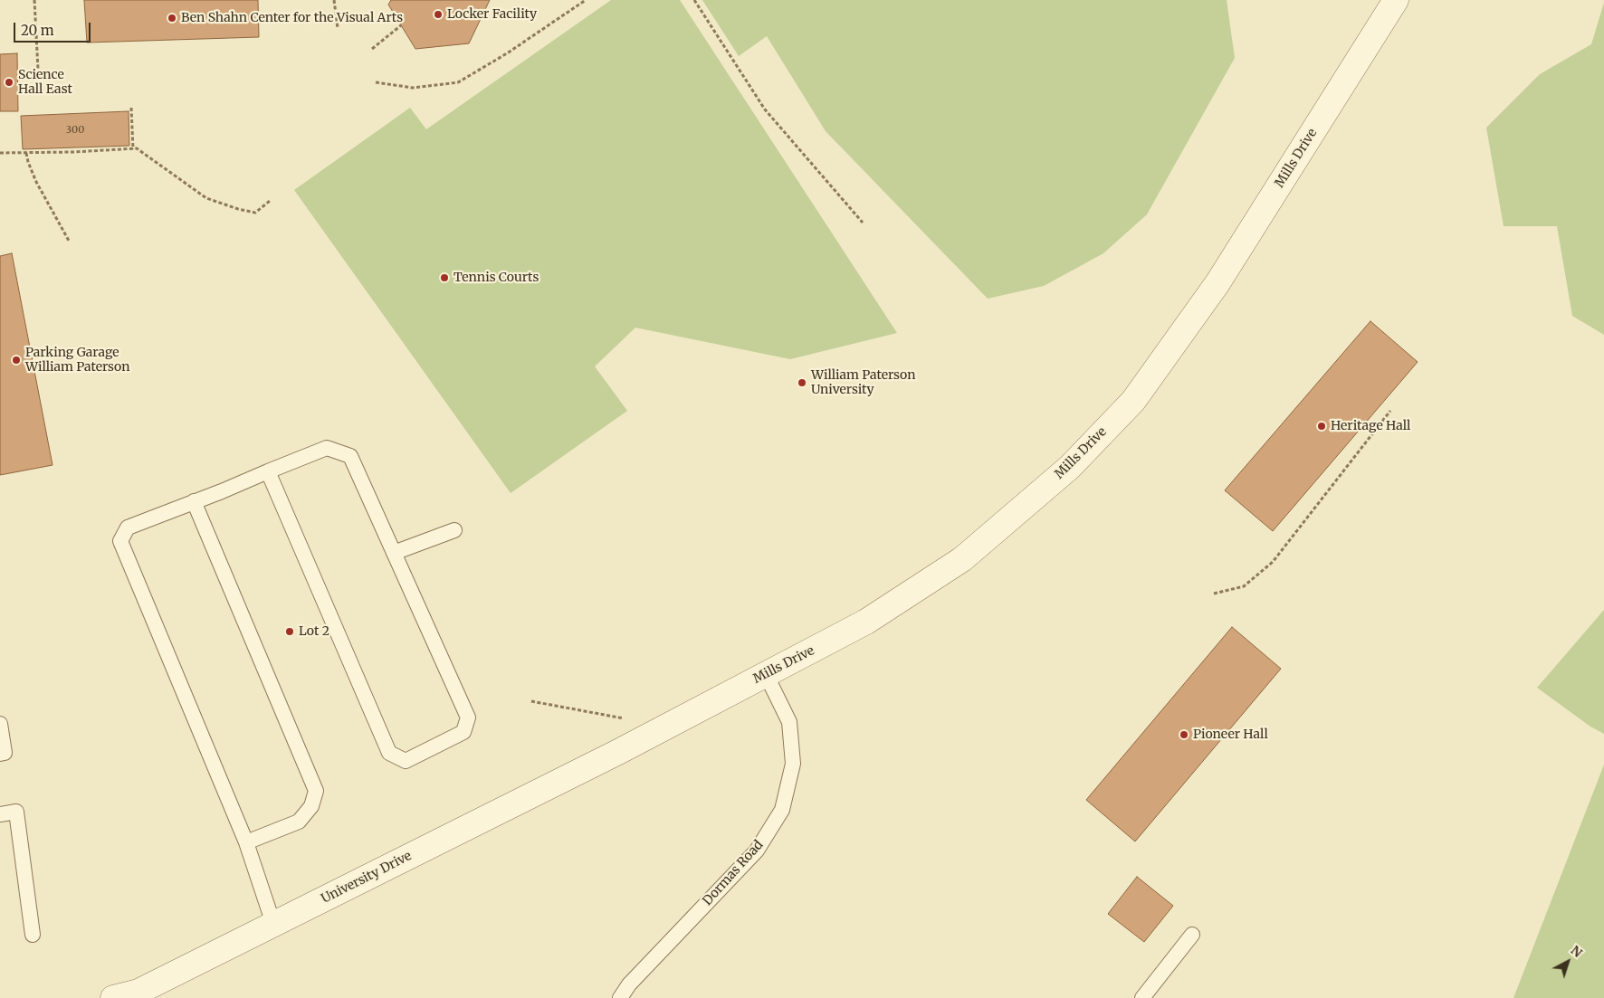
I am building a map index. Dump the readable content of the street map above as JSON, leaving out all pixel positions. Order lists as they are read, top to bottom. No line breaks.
{"streets":{"street":["Mills Drive","University Drive"],"lane":["Dormas Road"]},"crossings":[["Mills Drive","Dormas Road"],["Mills Drive","University Drive"]],"places":["Locker Facility","Ben Shahn Center for the Visual Arts","Science Hall East","Tennis Courts","Parking Garage William Paterson","William Paterson University","Heritage Hall","Lot 2","Pioneer Hall"],"house_numbers":["300"],"scale_bar":"20 m","north":"top right"}
